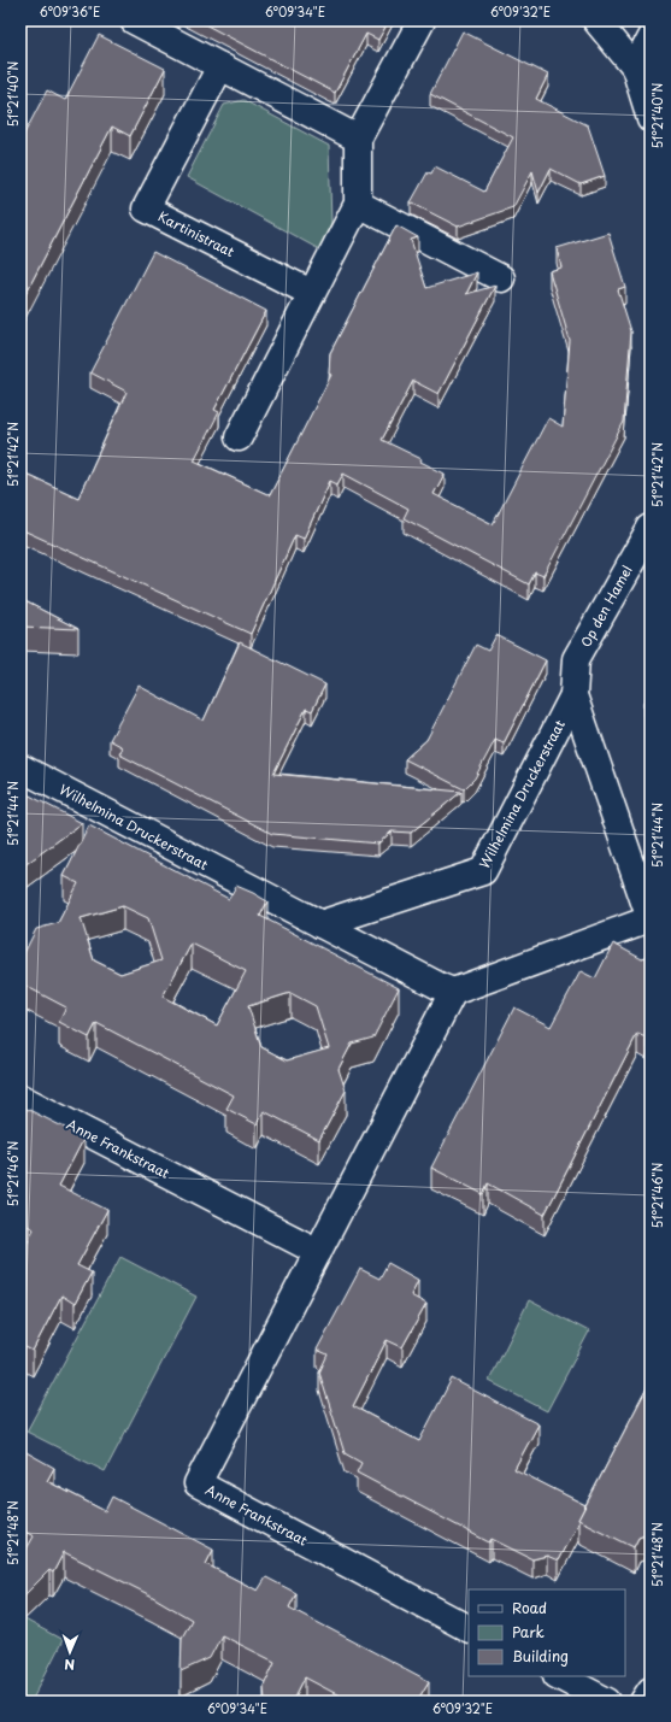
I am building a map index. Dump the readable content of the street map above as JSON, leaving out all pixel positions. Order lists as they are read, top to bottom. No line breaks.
{"streets":{"street":["Kartinistraat","Op den Hamel","Wilhelmina Druckerstraat","Anne Frankstraat"]},"crossings":[["Op den Hamel","Wilhelmina Druckerstraat"],["Wilhelmina Druckerstraat","Anne Frankstraat"]],"legend":["Road","Park","Building"],"north":"bottom","coordinates":["6°09'36\"E","6°09'34\"E","6°09'32\"E","51°21'40\"N","51°21'42\"N","51°21'44\"N","51°21'46\"N","51°21'48\"N"]}
